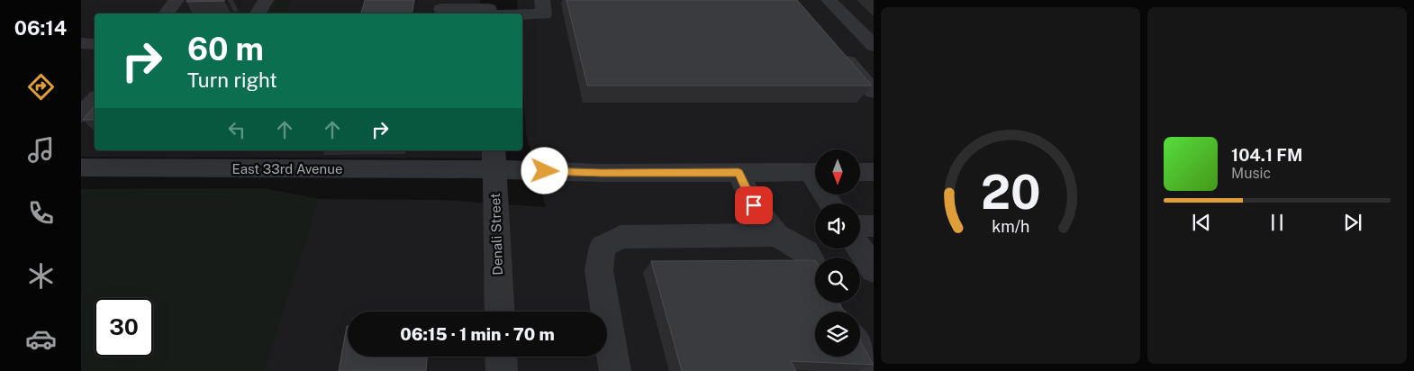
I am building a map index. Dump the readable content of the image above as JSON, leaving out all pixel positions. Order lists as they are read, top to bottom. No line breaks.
{"streets":{"street":["East 33rd Avenue","Denali Street"]},"crossings":[["East 33rd Avenue","Denali Street"]],"north":"bottom","page":{"tabs":"06:14","turn":["60 m","Turn right"],"song":["104.1 FM","Music"],"limit":"30","trip":"06:15 · 1 min · 70 m","gauge":["20","km/h"]}}
